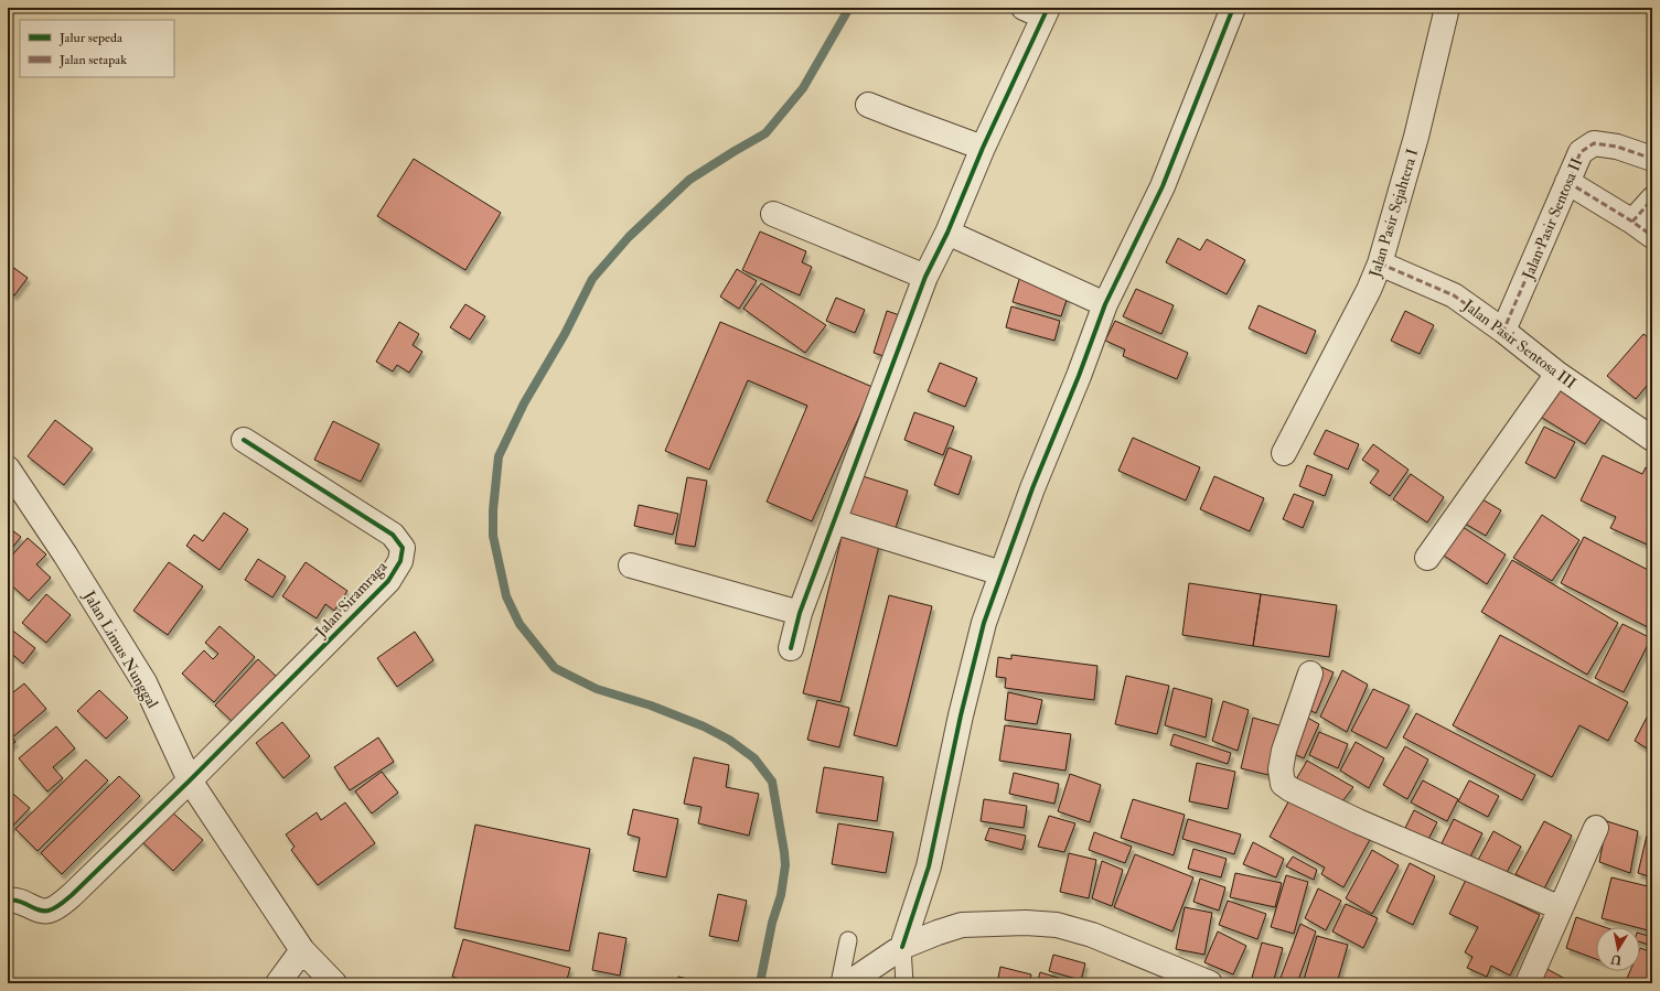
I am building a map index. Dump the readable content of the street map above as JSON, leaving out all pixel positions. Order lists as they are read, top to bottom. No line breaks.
{"streets":{"street":["Jalan Pasir Sejahtera I","Jalan Pasir Sentosa II","Jalan Pasir Sentosa III","Jalan Siramraga","Jalan Limus Nunggal"]},"crossings":[["Jalan Pasir Sejahtera I","Jalan Pasir Sentosa III"],["Jalan Pasir Sentosa II","Jalan Pasir Sentosa III"],["Jalan Siramraga","Jalan Limus Nunggal"]],"legend":["Jalur sepeda","Jalan setapak"],"north":"bottom"}
